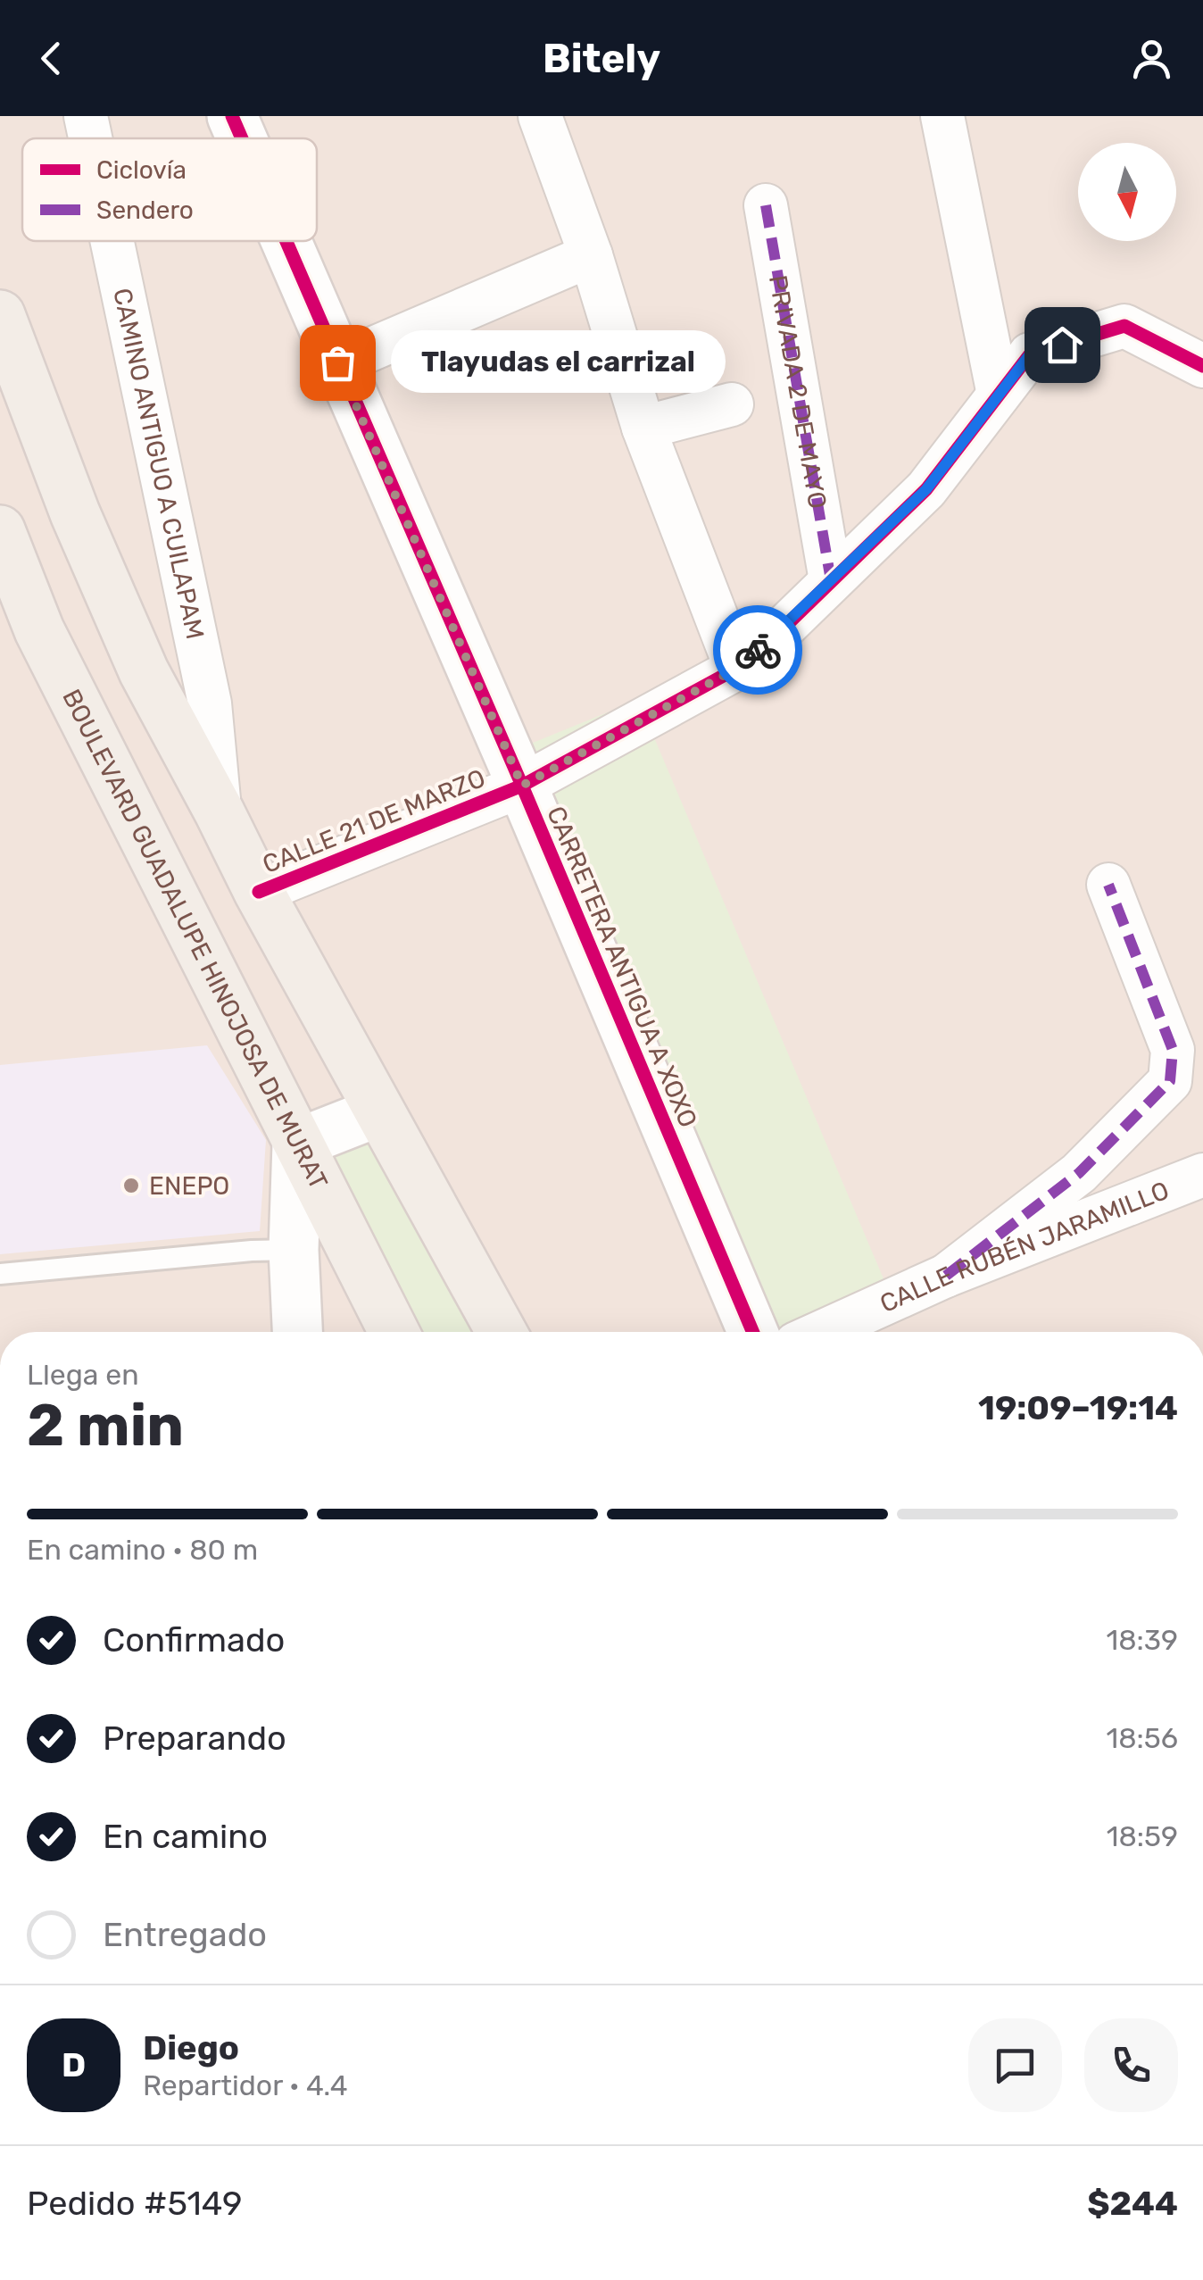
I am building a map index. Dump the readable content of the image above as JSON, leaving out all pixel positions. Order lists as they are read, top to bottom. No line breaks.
{"streets":{"main road":["BOULEVARD GUADALUPE HINOJOSA DE MURAT"],"street":["PRIVADA 2 DE MAYO","CAMINO ANTIGUO A CUILAPAM","CALLE 21 DE MARZO","CARRETERA ANTIGUA A XOXO","CALLE RUBÉN JARAMILLO"]},"crossings":[["PRIVADA 2 DE MAYO","CALLE 21 DE MARZO"],["CALLE 21 DE MARZO","CARRETERA ANTIGUA A XOXO"]],"places":["Tlayudas el carrizal","ENEPO"],"legend":["Ciclovía","Sendero"],"north":"bottom","page":{"header":"Bitely","bubble":"Tlayudas el carrizal","heading":["2 min","Llega en","19:09–19:14"],"panel":["Diego","Repartidor · 4.4","Pedido #5149","$244"],"bar":"En camino · 80 m","list":[["Confirmado","18:39"],["Preparando","18:56"],["En camino","18:59"],"Entregado"],"round":"D"}}
